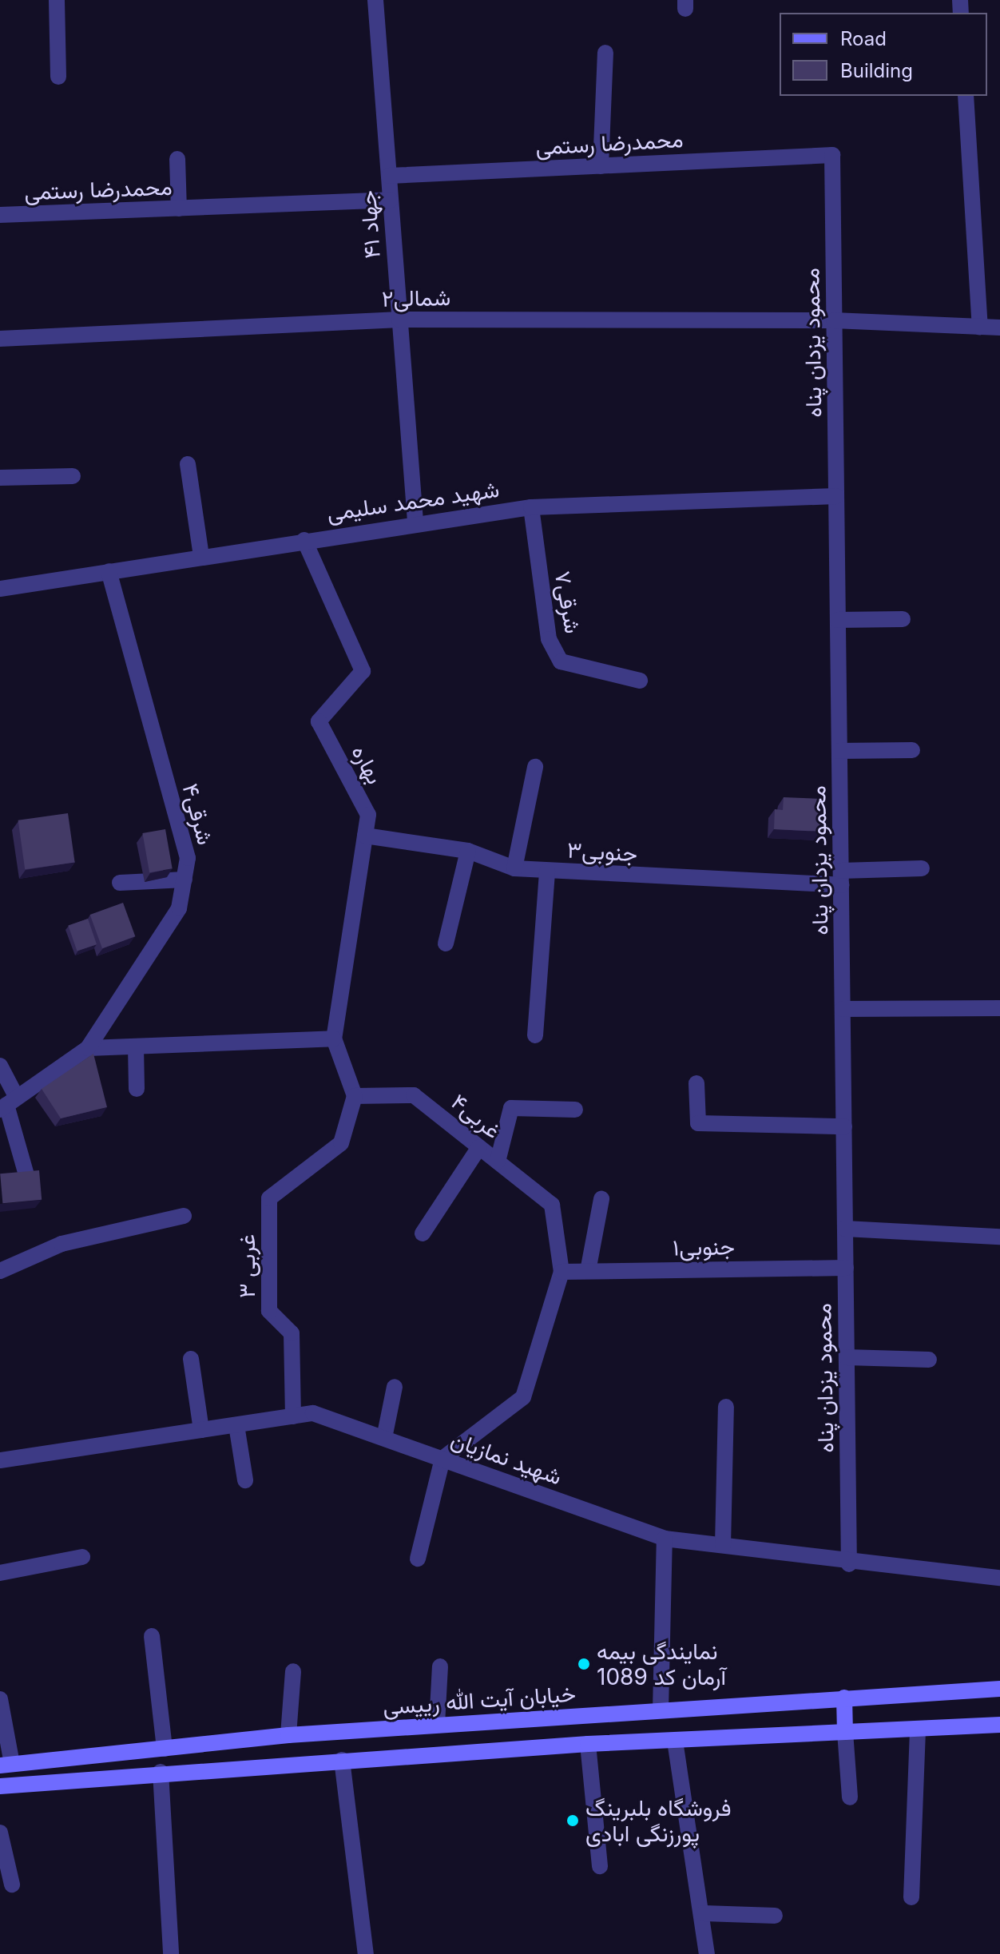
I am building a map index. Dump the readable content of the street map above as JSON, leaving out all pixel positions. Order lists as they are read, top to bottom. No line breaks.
{"streets":{"main road":["خیابان آیت الله رییسی"],"street":["محمدرضا رستمی","جهاد ۴۱","شمالی۲","محمود یزدان پناه","شهید محمد سلیمی","شرقی۷","بهاره","شرقی۴","جنوبی۳","غربی۴","جنوبی۱","غربی ۳","شهید نمازیان"]},"crossings":[["محمدرضا رستمی","جهاد ۴۱"],["محمدرضا رستمی","محمود یزدان پناه"],["جهاد ۴۱","شمالی۲"],["جهاد ۴۱","شهید محمد سلیمی"],["شمالی۲","محمود یزدان پناه"],["محمود یزدان پناه","شهید محمد سلیمی"],["محمود یزدان پناه","جنوبی۳"],["محمود یزدان پناه","جنوبی۱"],["محمود یزدان پناه","شهید نمازیان"],["شهید محمد سلیمی","شرقی۷"],["شهید محمد سلیمی","بهاره"],["شهید محمد سلیمی","شرقی۴"],["بهاره","جنوبی۳"],["غربی۴","جنوبی۱"],["غربی۴","غربی ۳"],["غربی ۳","شهید نمازیان"]],"places":["نمایندگی بیمه آرمان کد 1089","فروشگاه بلبرینگ پورزنگی ابادی"],"legend":["Road","Building"]}
